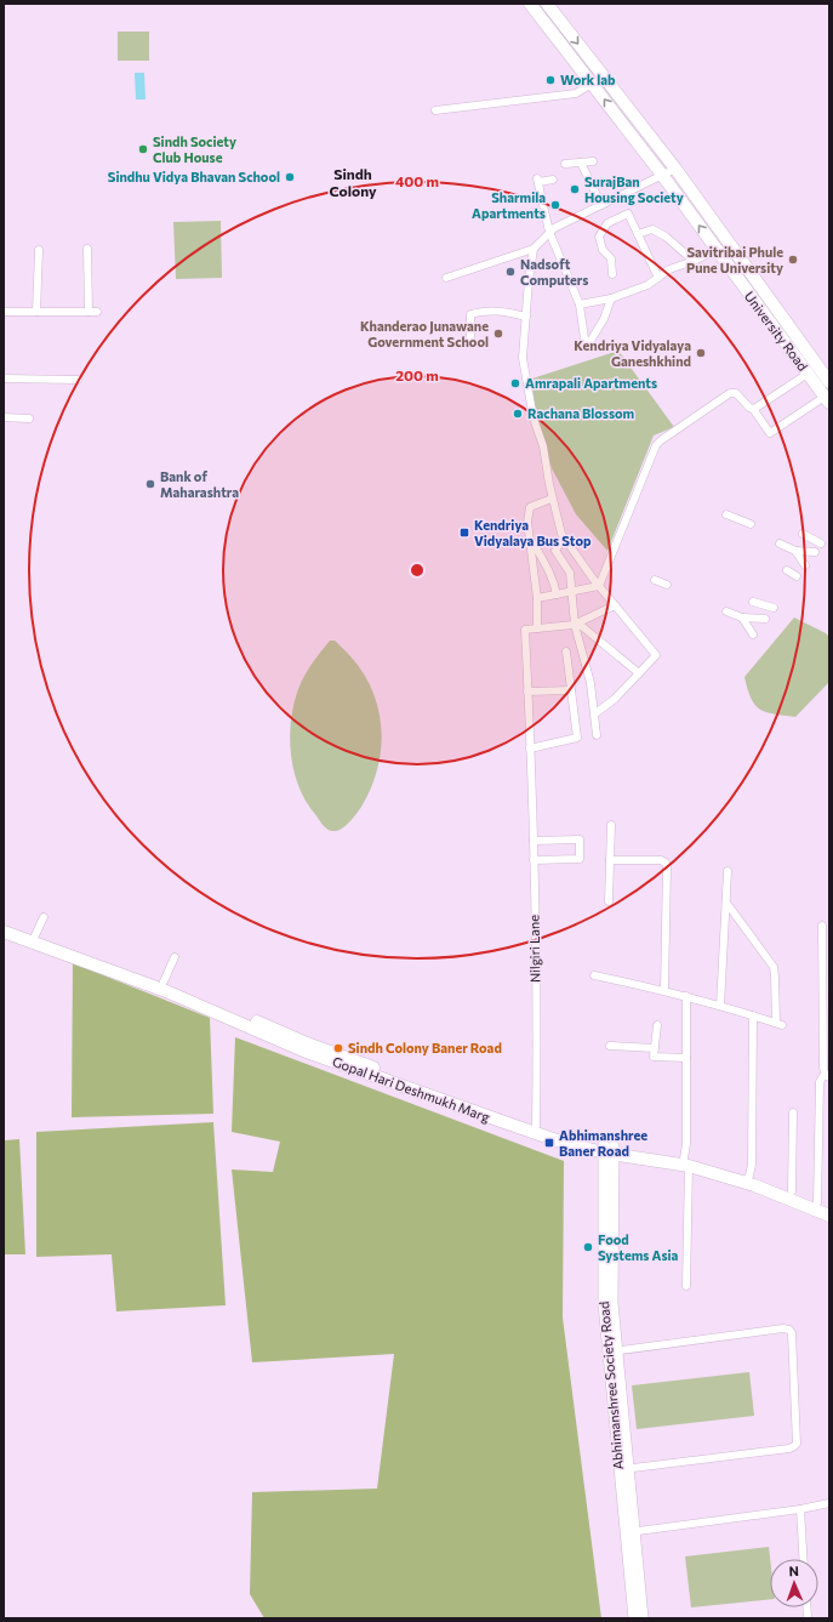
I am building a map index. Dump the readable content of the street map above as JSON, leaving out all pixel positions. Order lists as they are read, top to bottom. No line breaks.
{"streets":{"main road":["University Road","Gopal Hari Deshmukh Marg"],"street":["Nilgiri Lane","Abhimanshree Society Road"]},"crossings":[["Nilgiri Lane","Gopal Hari Deshmukh Marg"],["Gopal Hari Deshmukh Marg","Abhimanshree Society Road"]],"districts":["Sindh Colony"],"places":{"other":["Work lab","Sindh Society Club House","Sindhu Vidya Bhavan School","SurajBan Housing Society","Sharmila Apartments","Savitribai Phule Pune University","Nadsoft Computers","Khanderao Junawane Government School","Kendriya Vidyalaya Ganeshkhind","Amrapali Apartments","Rachana Blossom","Bank of Maharashtra","Sindh Colony Baner Road","Food Systems Asia"],"transit":["Kendriya Vidyalaya Bus Stop","Abhimanshree Baner Road"]},"north":"top","rings":["400 m","200 m"]}
